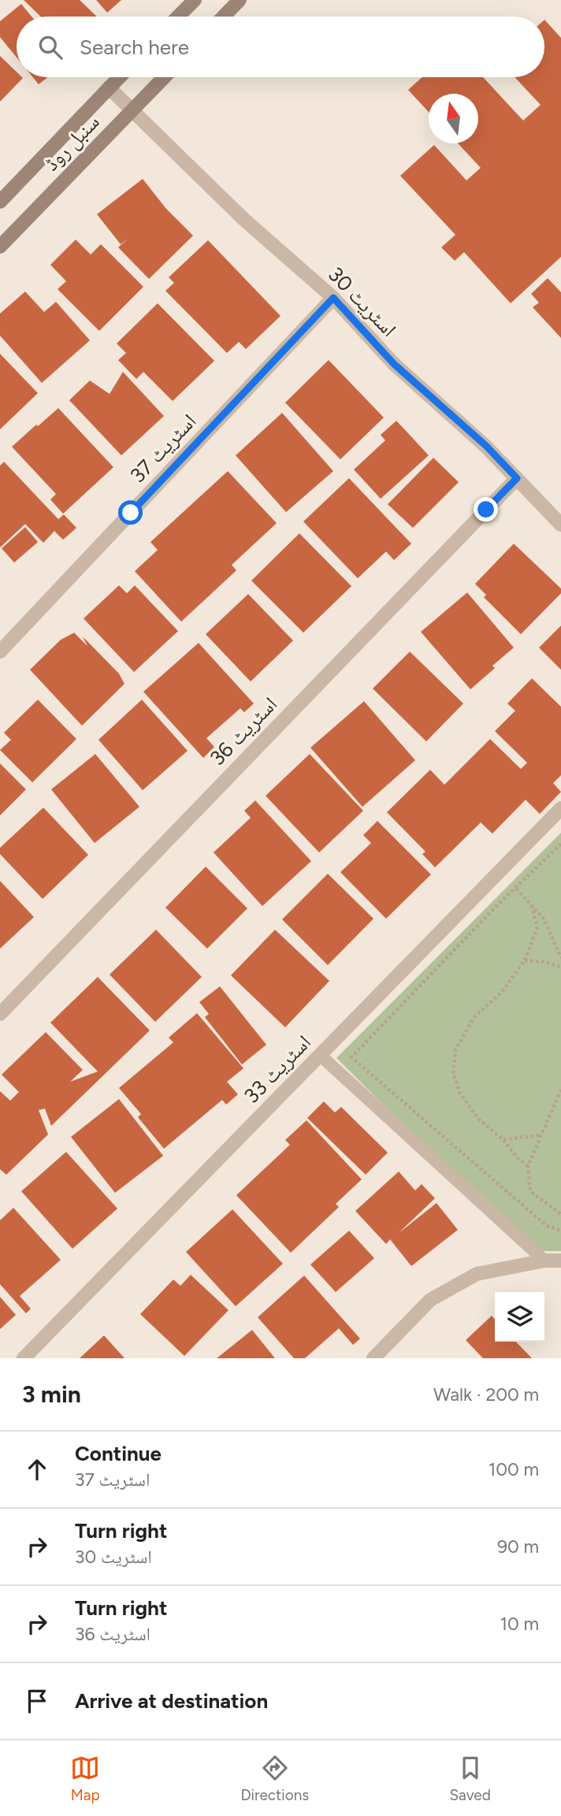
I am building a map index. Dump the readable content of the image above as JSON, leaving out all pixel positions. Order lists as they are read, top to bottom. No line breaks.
{"streets":{"street":["سنبل روڈ","اسٹریٹ 30","اسٹریٹ 37","اسٹریٹ 36","اسٹریٹ 33"]},"crossings":[["سنبل روڈ","اسٹریٹ 30"],["اسٹریٹ 30","اسٹریٹ 37"],["اسٹریٹ 30","اسٹریٹ 36"]],"north":"top","page":{"search":"Search here","heading":["3 min","Walk · 200 m"],"list":[["Continue","اسٹریٹ 37","100 m"],["Turn right","اسٹریٹ 30","90 m"],["Turn right","اسٹریٹ 36","10 m"],"Arrive at destination"],"nav":["Map","Directions","Saved"]}}
